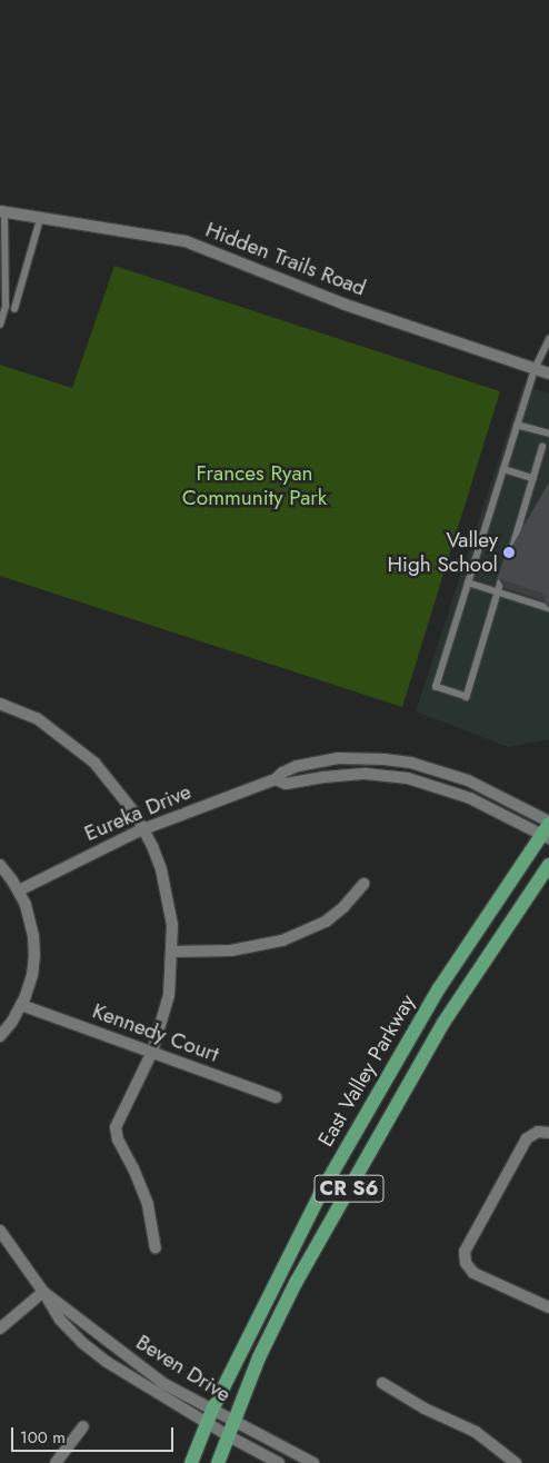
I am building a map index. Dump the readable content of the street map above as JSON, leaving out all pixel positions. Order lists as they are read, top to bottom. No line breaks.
{"streets":{"main road":["East Valley Parkway","CR S6"],"street":["Hidden Trails Road","Eureka Drive","Kennedy Court","Beven Drive"]},"crossings":[["Eureka Drive","East Valley Parkway"],["East Valley Parkway","CR S6"],["East Valley Parkway","Beven Drive"],["CR S6","Beven Drive"]],"parks":["Frances Ryan Community Park"],"places":["Valley High School"],"scale_bar":"100 m"}
